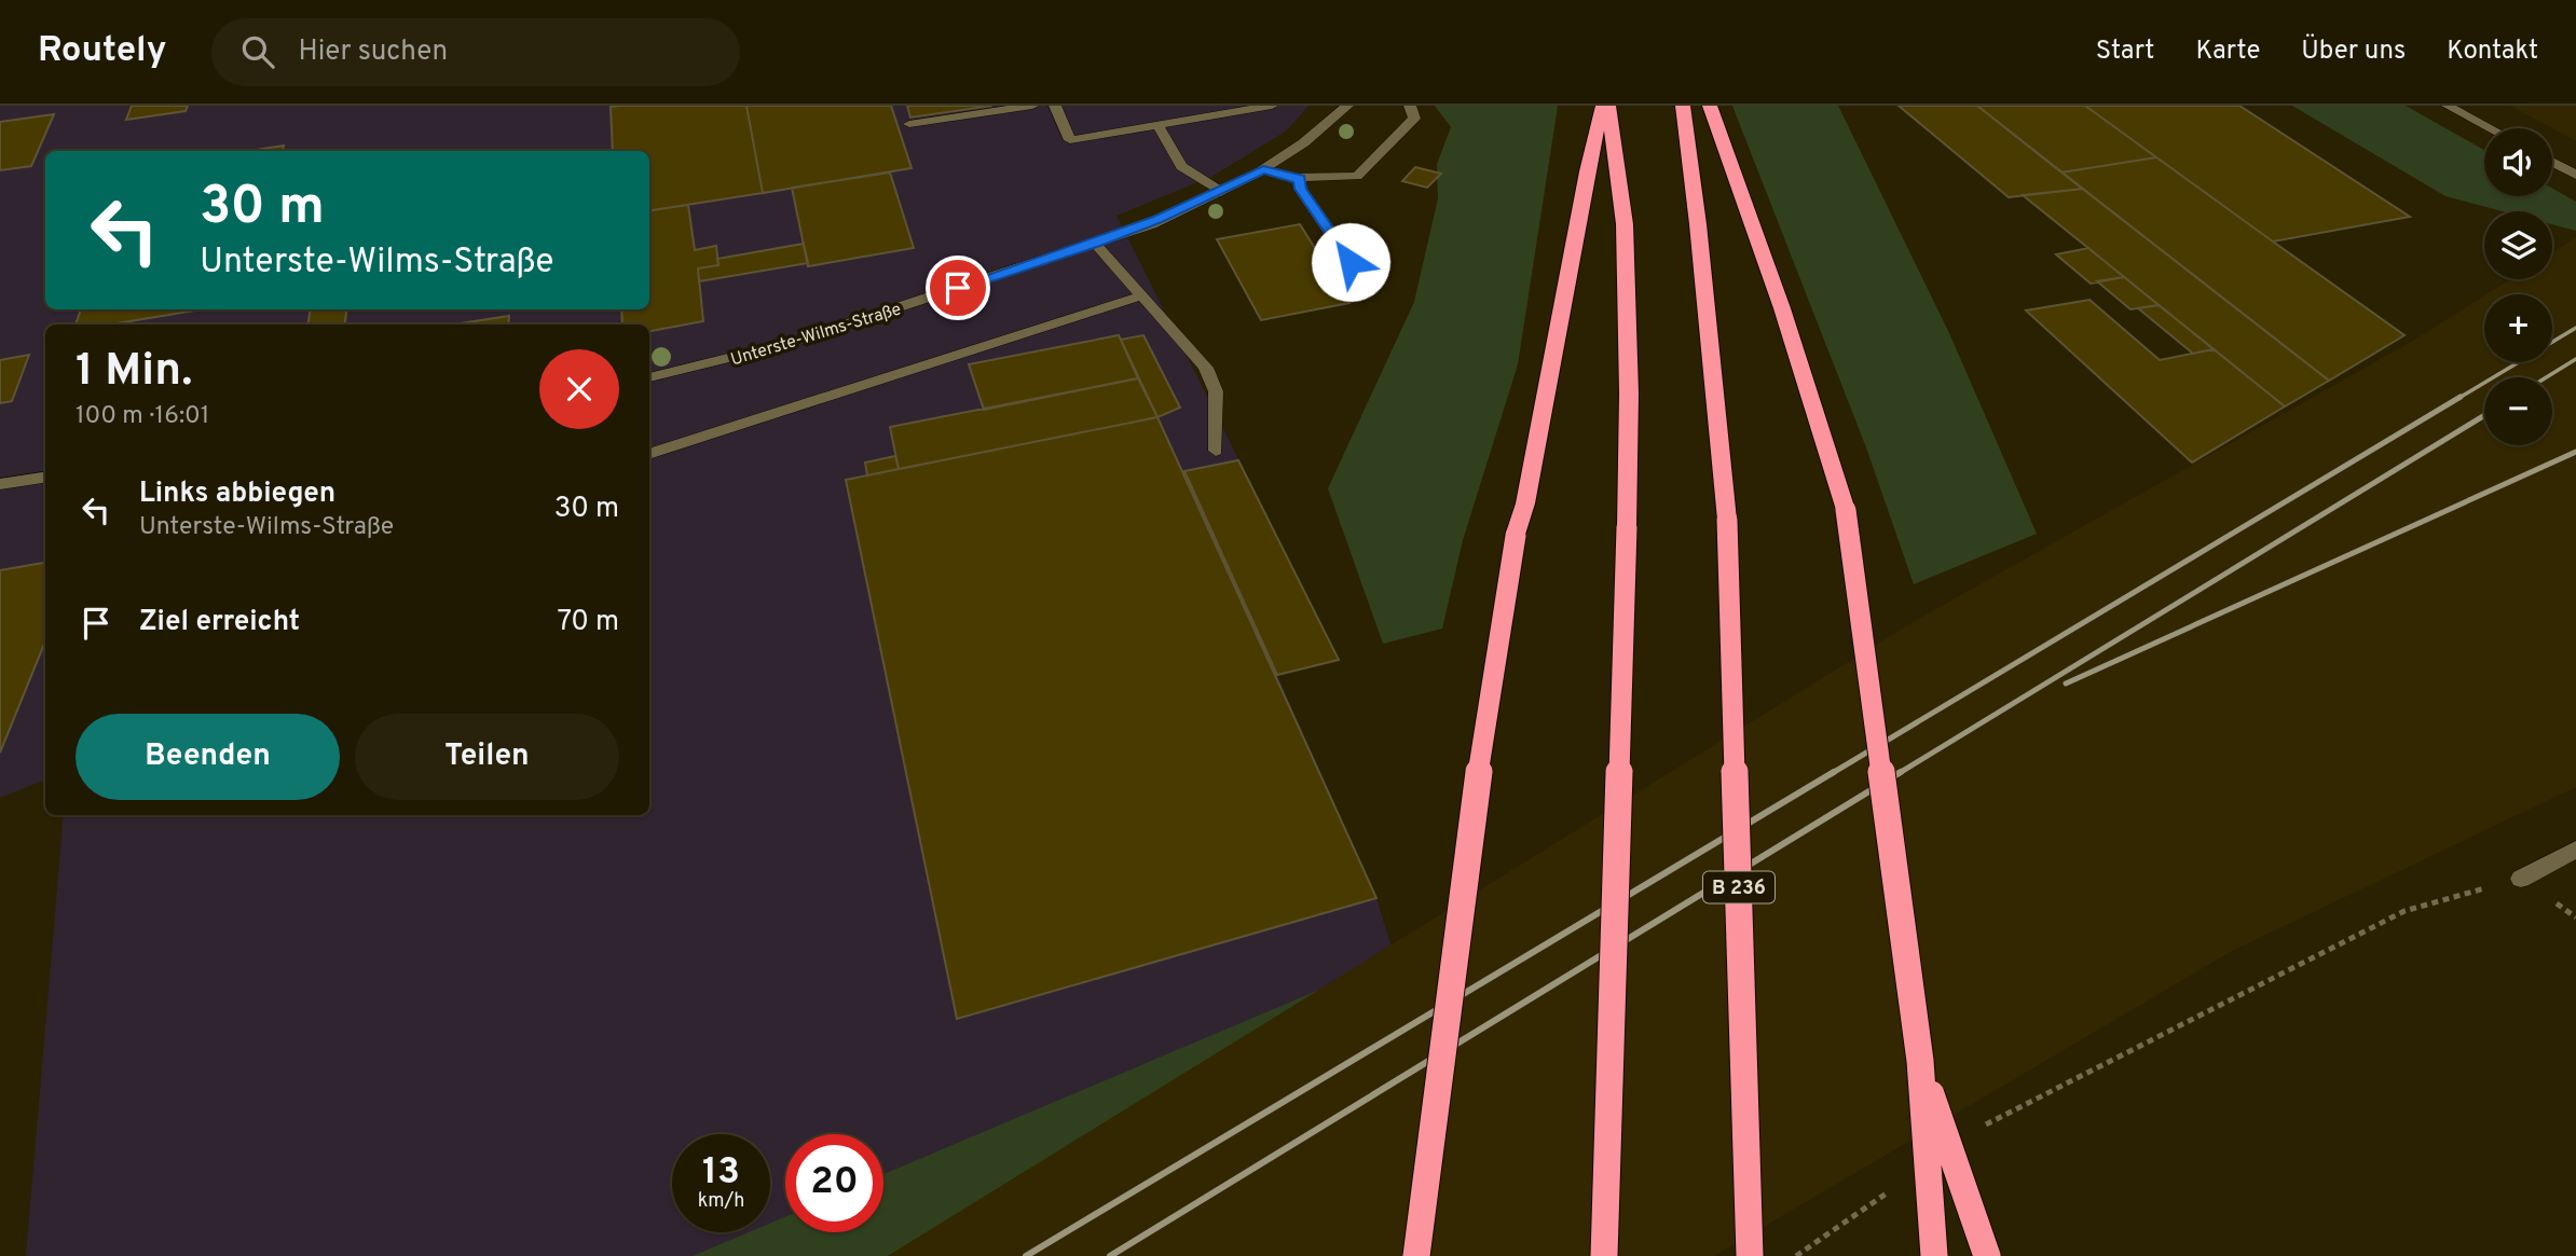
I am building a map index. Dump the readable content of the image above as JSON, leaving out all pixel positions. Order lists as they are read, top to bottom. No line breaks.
{"streets":{"highway":["B 236"],"street":["Unterste-Wilms-Straße"]},"page":{"header":"Routely","search":"Hier suchen","nav":["Start","Karte","Über uns","Kontakt"],"map_buttons":["+","−"],"turn":["30 m","Unterste-Wilms-Straße"],"heading":["1 Min.","100 m · 16:01"],"list":[{"name":"Links abbiegen","note":"Unterste-Wilms-Straße","value":"30 m"},{"name":"Ziel erreicht","value":"70 m"}],"buttons":["Beenden","Teilen"],"speed":"13 km/h","limit":"20"}}
